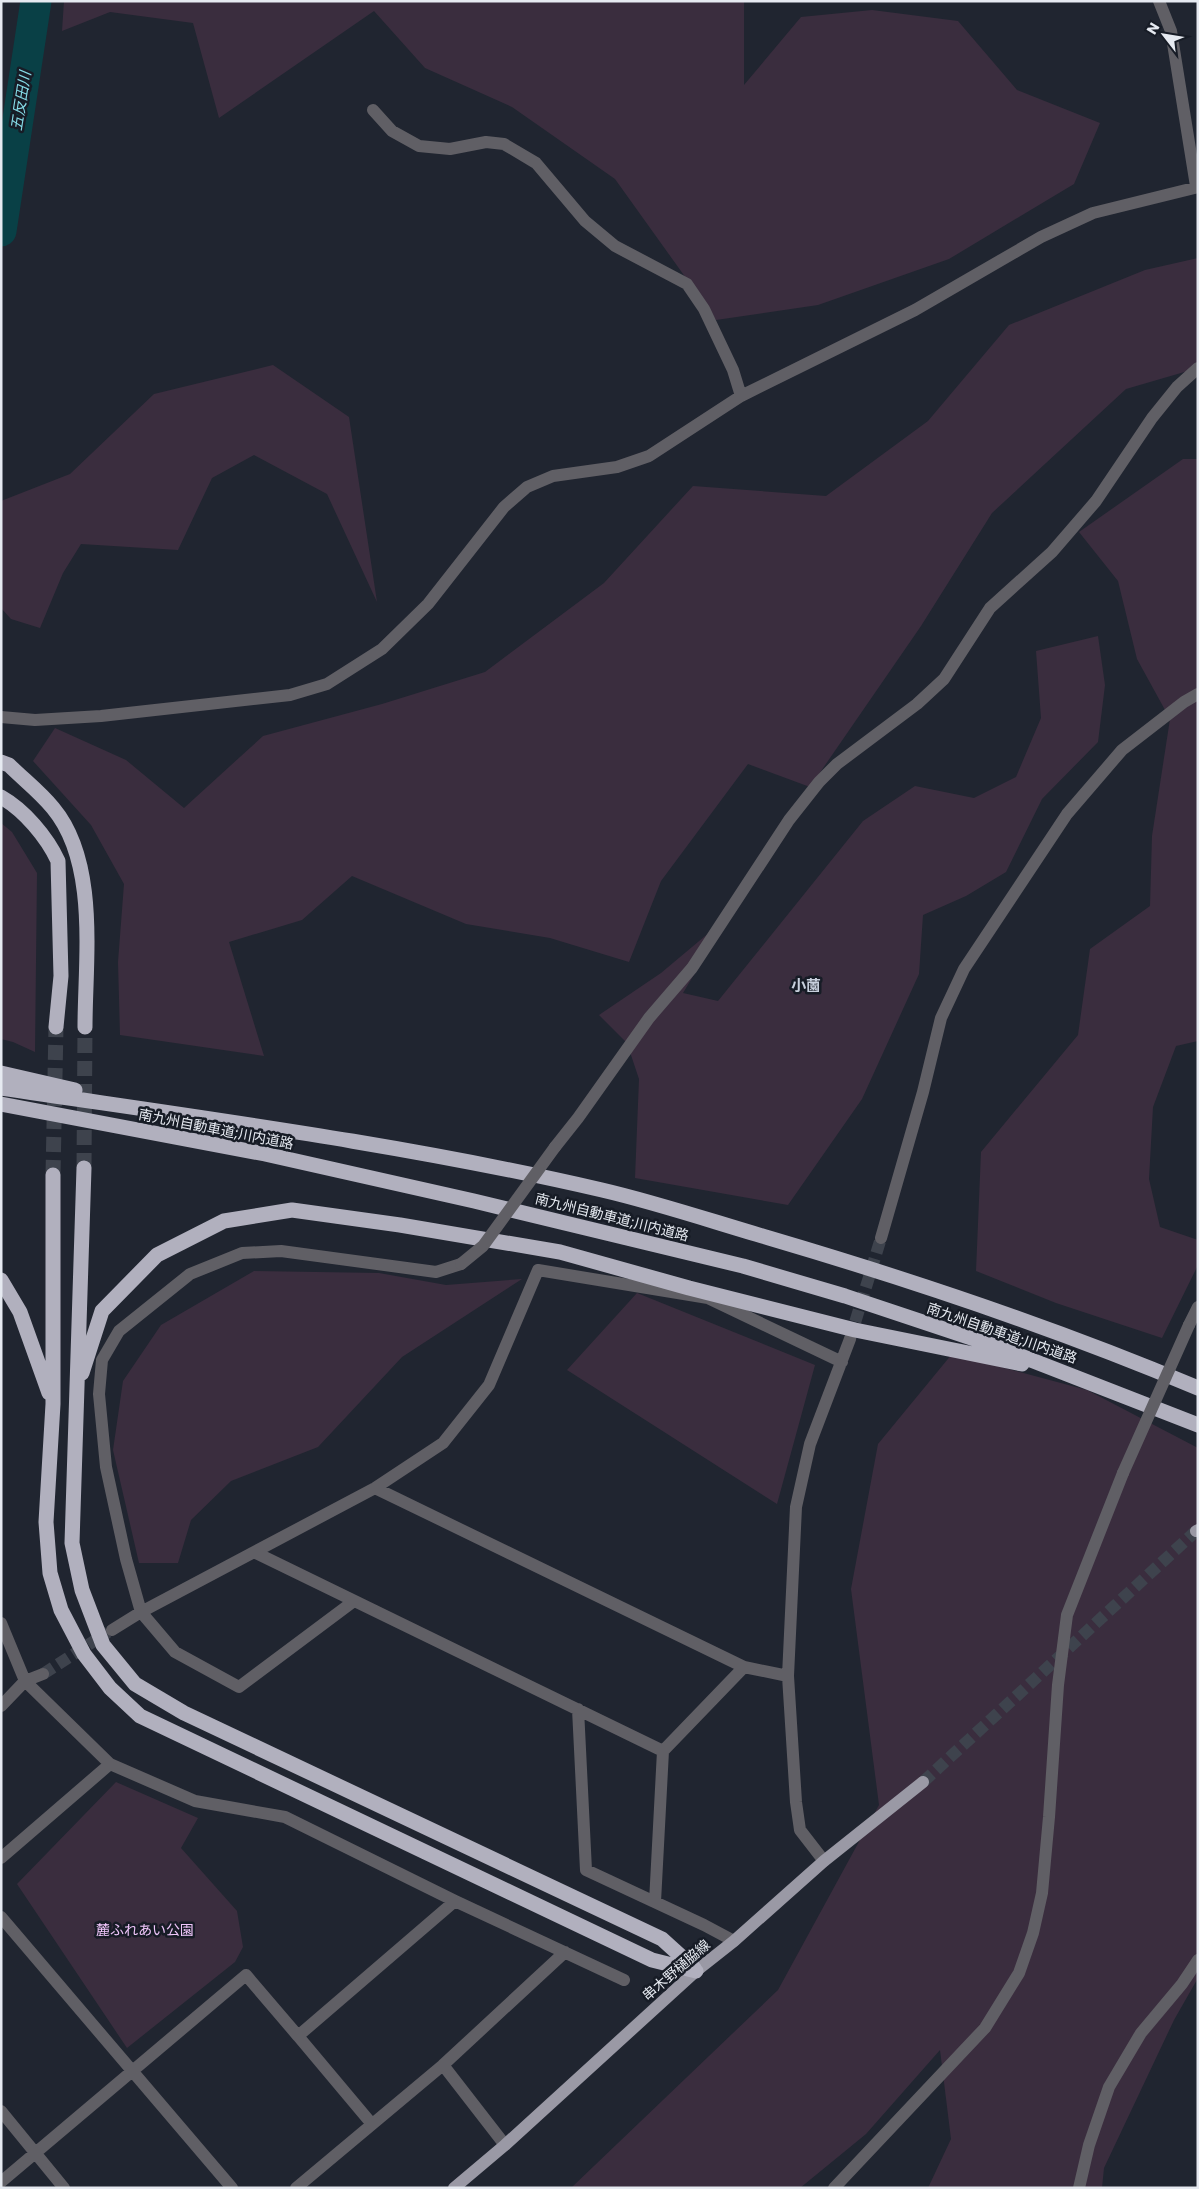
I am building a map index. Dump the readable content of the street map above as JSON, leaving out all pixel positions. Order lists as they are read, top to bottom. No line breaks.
{"streets":{"highway":["南九州自動車道;川内道路"],"main road":["串木野樋脇線"]},"districts":["小薗"],"water":["五反田川"],"parks":["麓ふれあい公園"],"north":"top left"}
